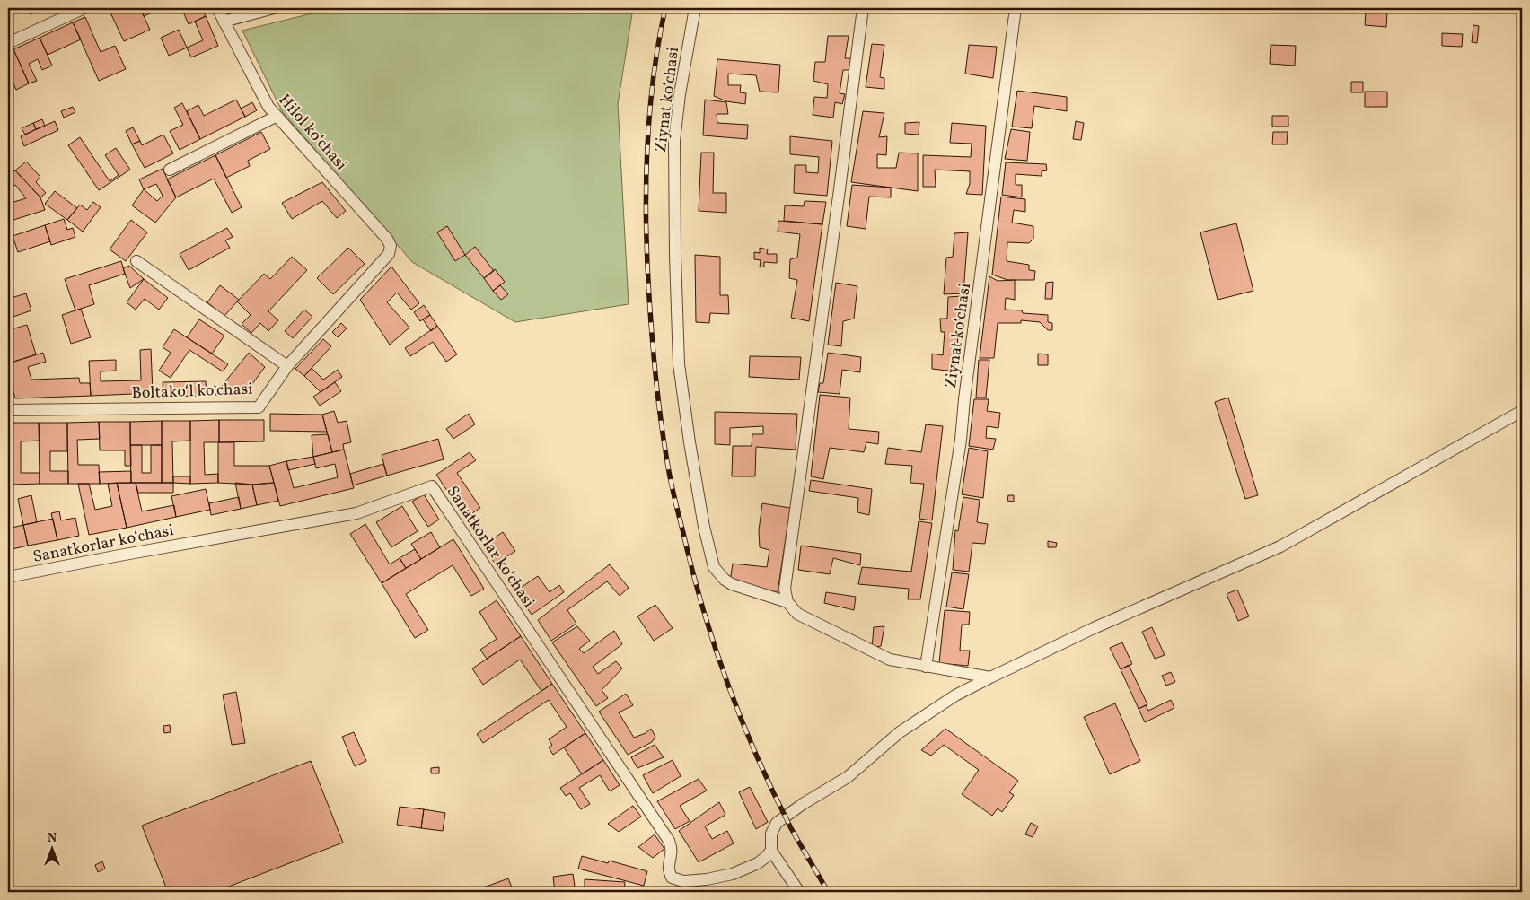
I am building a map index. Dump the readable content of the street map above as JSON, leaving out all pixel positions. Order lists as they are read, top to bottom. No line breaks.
{"streets":{"street":["Ziynat koʻchasi","Hilol koʻchasi","Boltakoʻl koʻchasi","Sanatkorlar koʻchasi"]},"crossings":[["Hilol koʻchasi","Boltakoʻl koʻchasi"]],"north":"top"}
